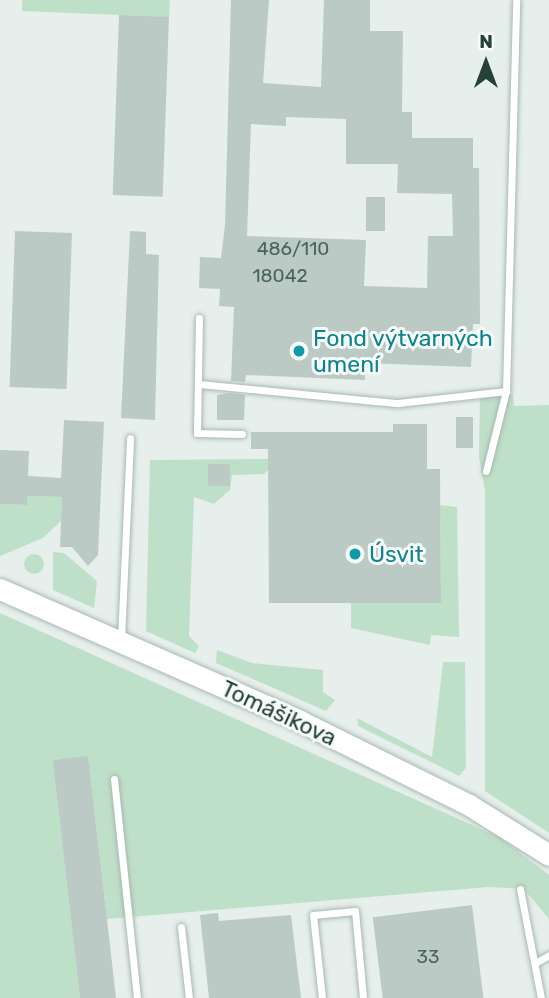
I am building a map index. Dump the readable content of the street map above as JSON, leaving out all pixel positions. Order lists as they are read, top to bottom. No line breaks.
{"streets":{"main road":["Tomášikova"]},"places":["Fond výtvarných umení","Úsvit"],"house_numbers":["486/110","18042","33"],"north":"top"}
